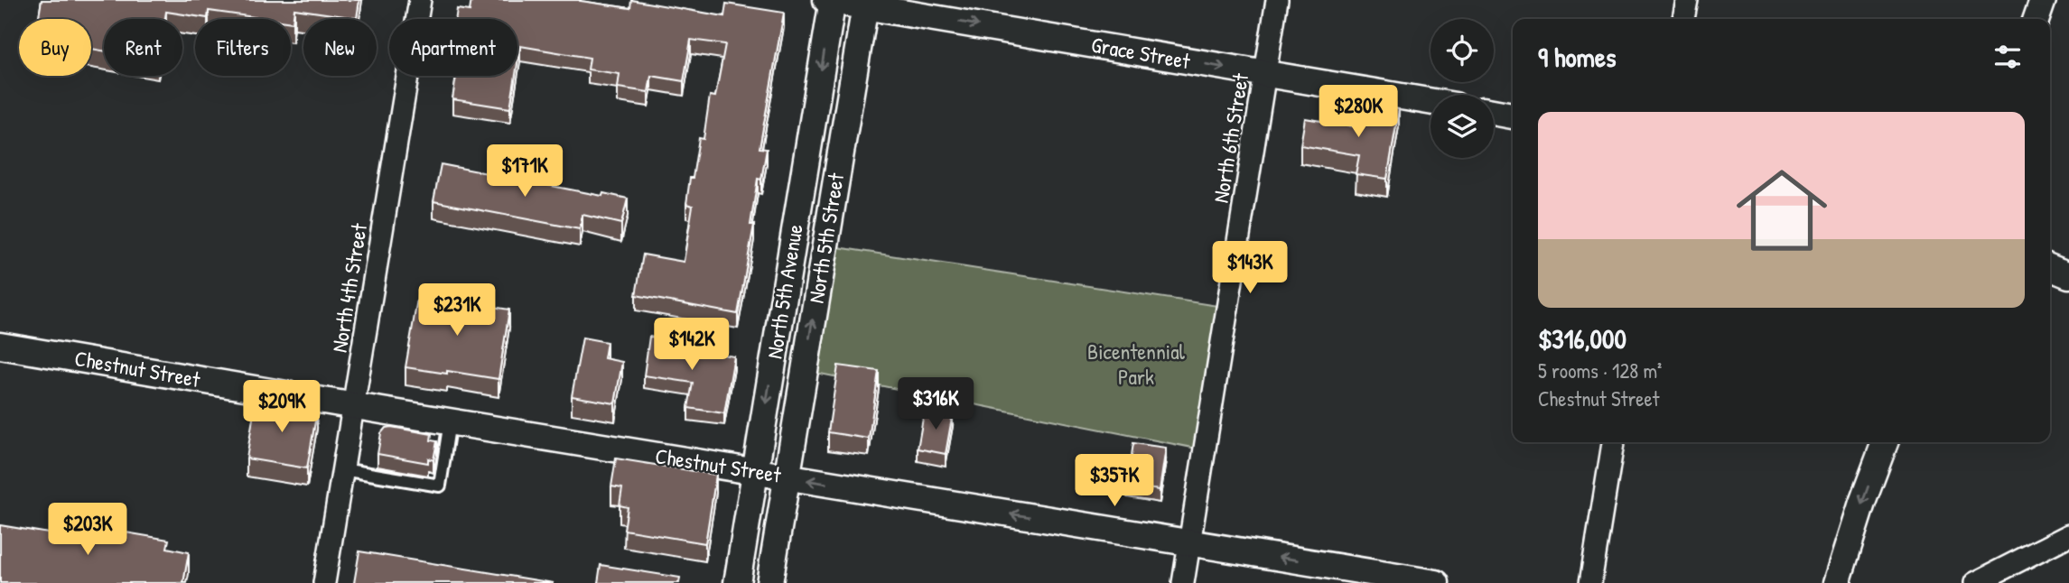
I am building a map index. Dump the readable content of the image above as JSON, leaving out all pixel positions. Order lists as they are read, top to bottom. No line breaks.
{"streets":{"street":["Grace Street","North 6th Street","North 5th Street","North 4th Street","North 5th Avenue","Chestnut Street"]},"crossings":[["Grace Street","North 6th Street"],["Grace Street","North 5th Street"],["Grace Street","North 5th Avenue"],["North 6th Street","Chestnut Street"],["North 5th Street","Chestnut Street"],["North 4th Street","Chestnut Street"],["North 5th Avenue","Chestnut Street"]],"one_way":["Grace Street","North 5th Street","North 5th Avenue","Chestnut Street"],"parks":["Bicentennial Park"],"page":{"chip":["Buy","Rent","Filters","New","Apartment"],"heading":"9 homes","price":["$280K","$171K","$143K","$231K","$142K","$316K","$209K","$357K","$203K"],"list":[{"name":"$316,000","note":"5 rooms · 128 m² · Chestnut Street"}]}}
